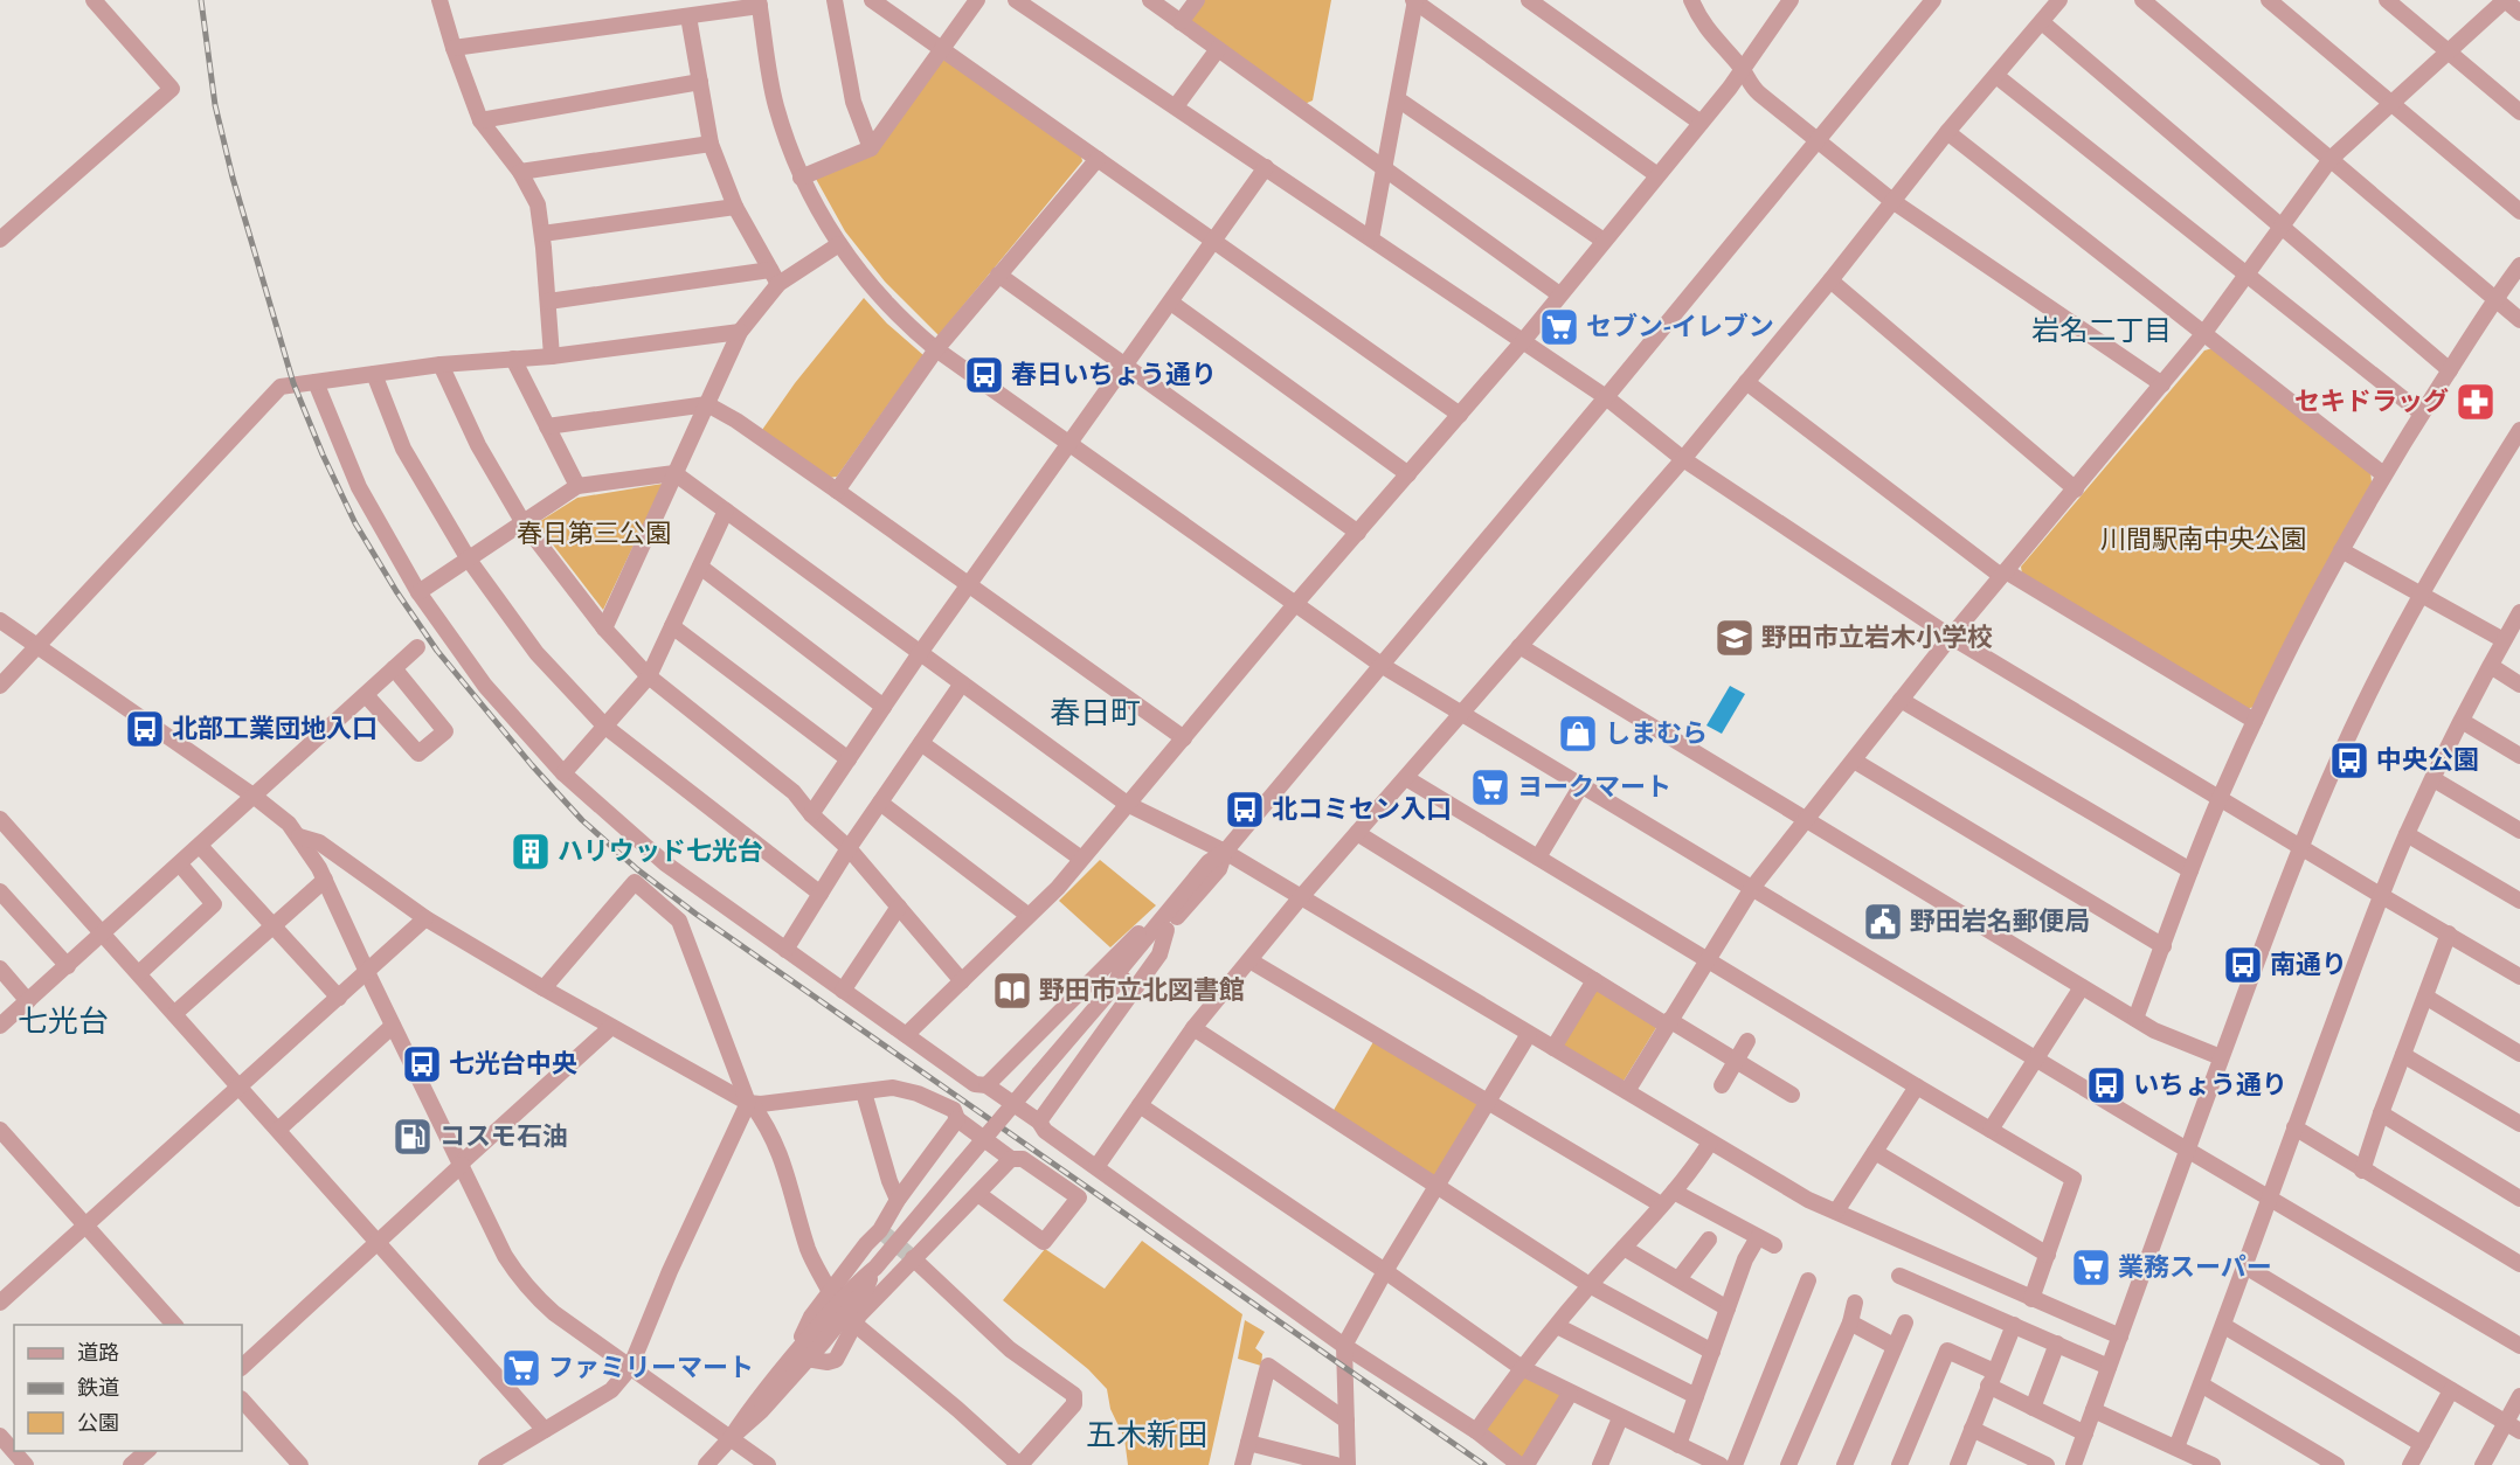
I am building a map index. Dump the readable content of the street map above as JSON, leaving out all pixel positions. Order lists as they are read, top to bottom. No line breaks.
{"districts":["岩名二丁目","春日町","七光台","五木新田"],"parks":["春日第三公園","川間駅南中央公園"],"places":{"supermarket":["セブン-イレブン","ヨークマート","業務スーパー","ファミリーマート"],"bus stop":["春日いちょう通り","北部工業団地入口","中央公園","北コミセン入口","南通り","七光台中央","いちょう通り"],"pharmacy":["セキドラッグ"],"school or university":["野田市立岩木小学校"],"shop":["しまむら"],"building":["ハリウッド七光台"],"public building":["野田岩名郵便局"],"library":["野田市立北図書館"],"fuel station":["コスモ石油"]},"legend":["道路","鉄道","公園"]}
